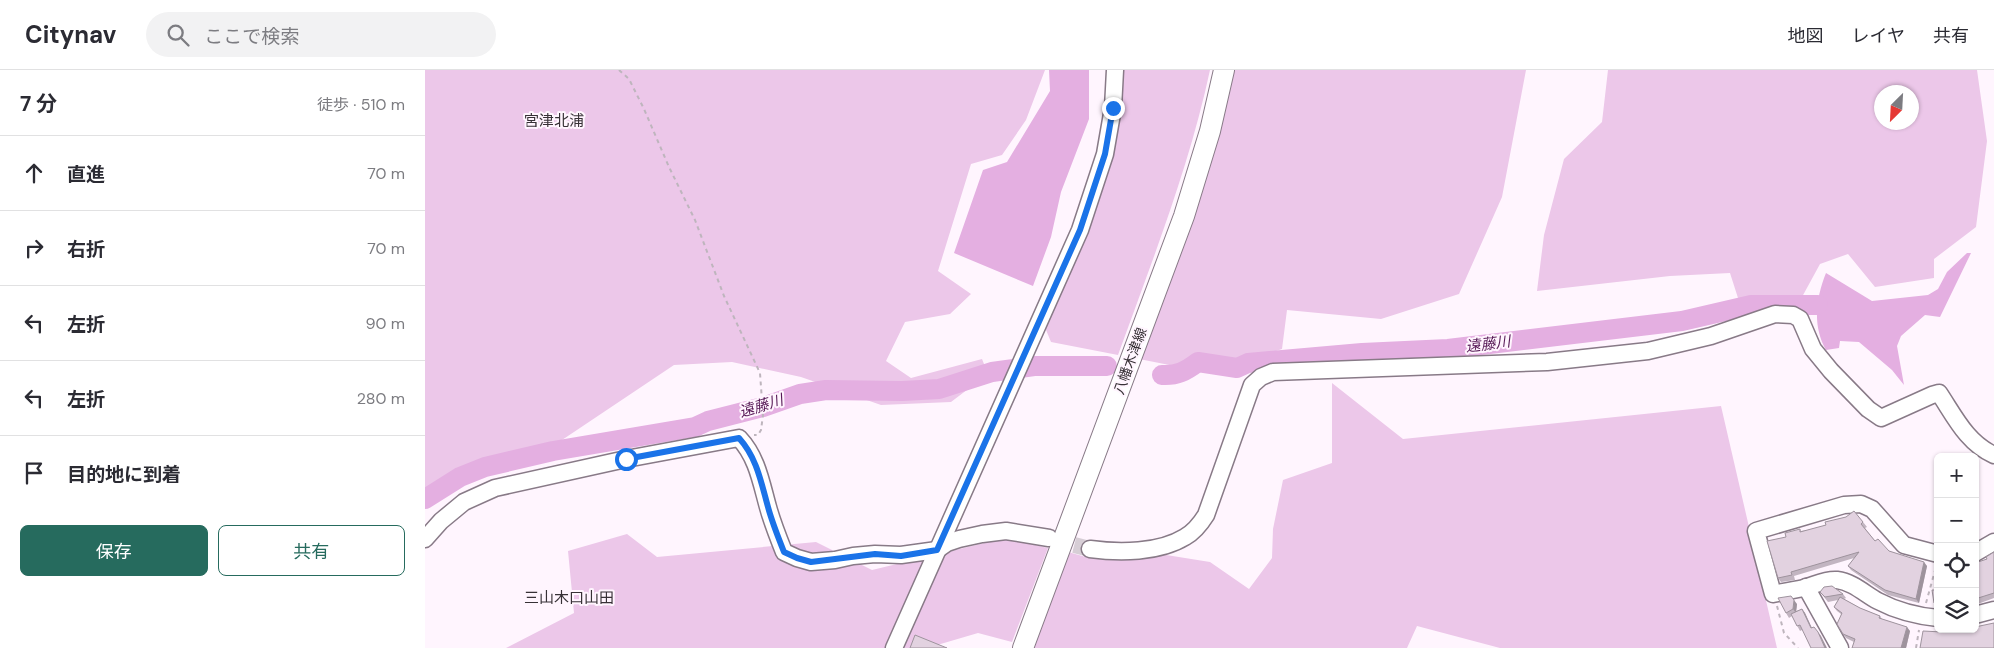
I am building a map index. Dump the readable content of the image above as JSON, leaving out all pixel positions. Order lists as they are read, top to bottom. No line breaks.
{"streets":{"main road":["八幡木津線"]},"districts":["宮津北浦","三山木口山田"],"water":["遠藤川"],"north":"bottom left","page":{"header":"Citynav","search":"ここで検索","nav":["地図","レイヤ","共有"],"heading":["7 分","徒歩 · 510 m"],"list":[["直進","70 m"],["右折","70 m"],["左折","90 m"],["左折","280 m"],"目的地に到着"],"map_buttons":["+","−"],"buttons":["保存","共有"]}}
